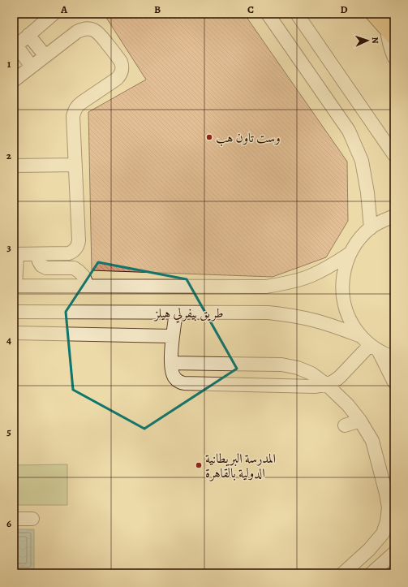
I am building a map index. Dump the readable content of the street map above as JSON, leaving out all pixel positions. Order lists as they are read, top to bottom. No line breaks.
{"streets":{"street":["طريق بيفرلي هيلز"]},"places":["وست تاون هب","المدرسة البريطانية الدولية بالقاهرة"],"north":"right","grid":{"columns":["A","B","C","D"],"rows":["1","2","3","4","5","6"]}}
